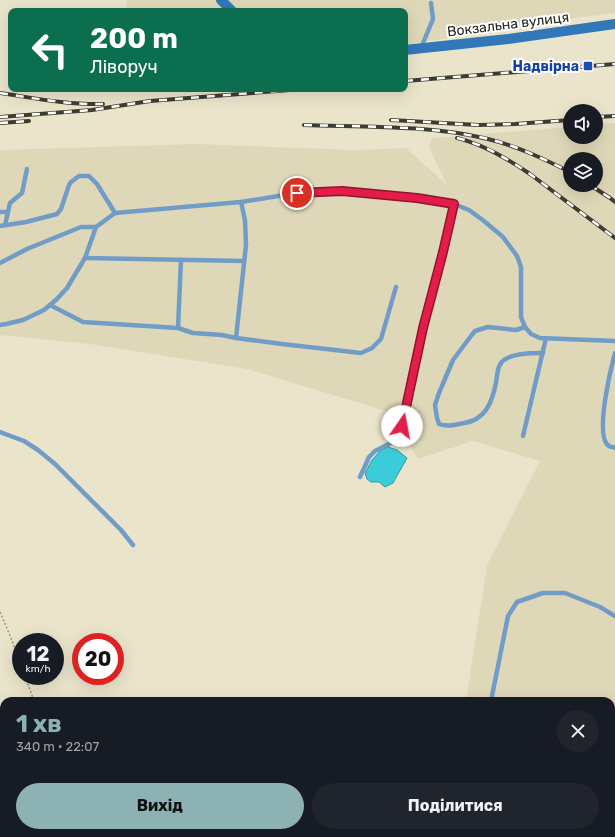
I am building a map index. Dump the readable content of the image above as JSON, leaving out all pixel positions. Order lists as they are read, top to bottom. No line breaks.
{"streets":{"main road":["Вокзальна вулиця"]},"places":{"transit":["Надвірна"]},"page":{"turn":["200 m","Ліворуч"],"speed":"12 km/h","limit":"20","heading":["1 хв","340 m · 22:07"],"buttons":["Вихід","Поділитися"]}}
